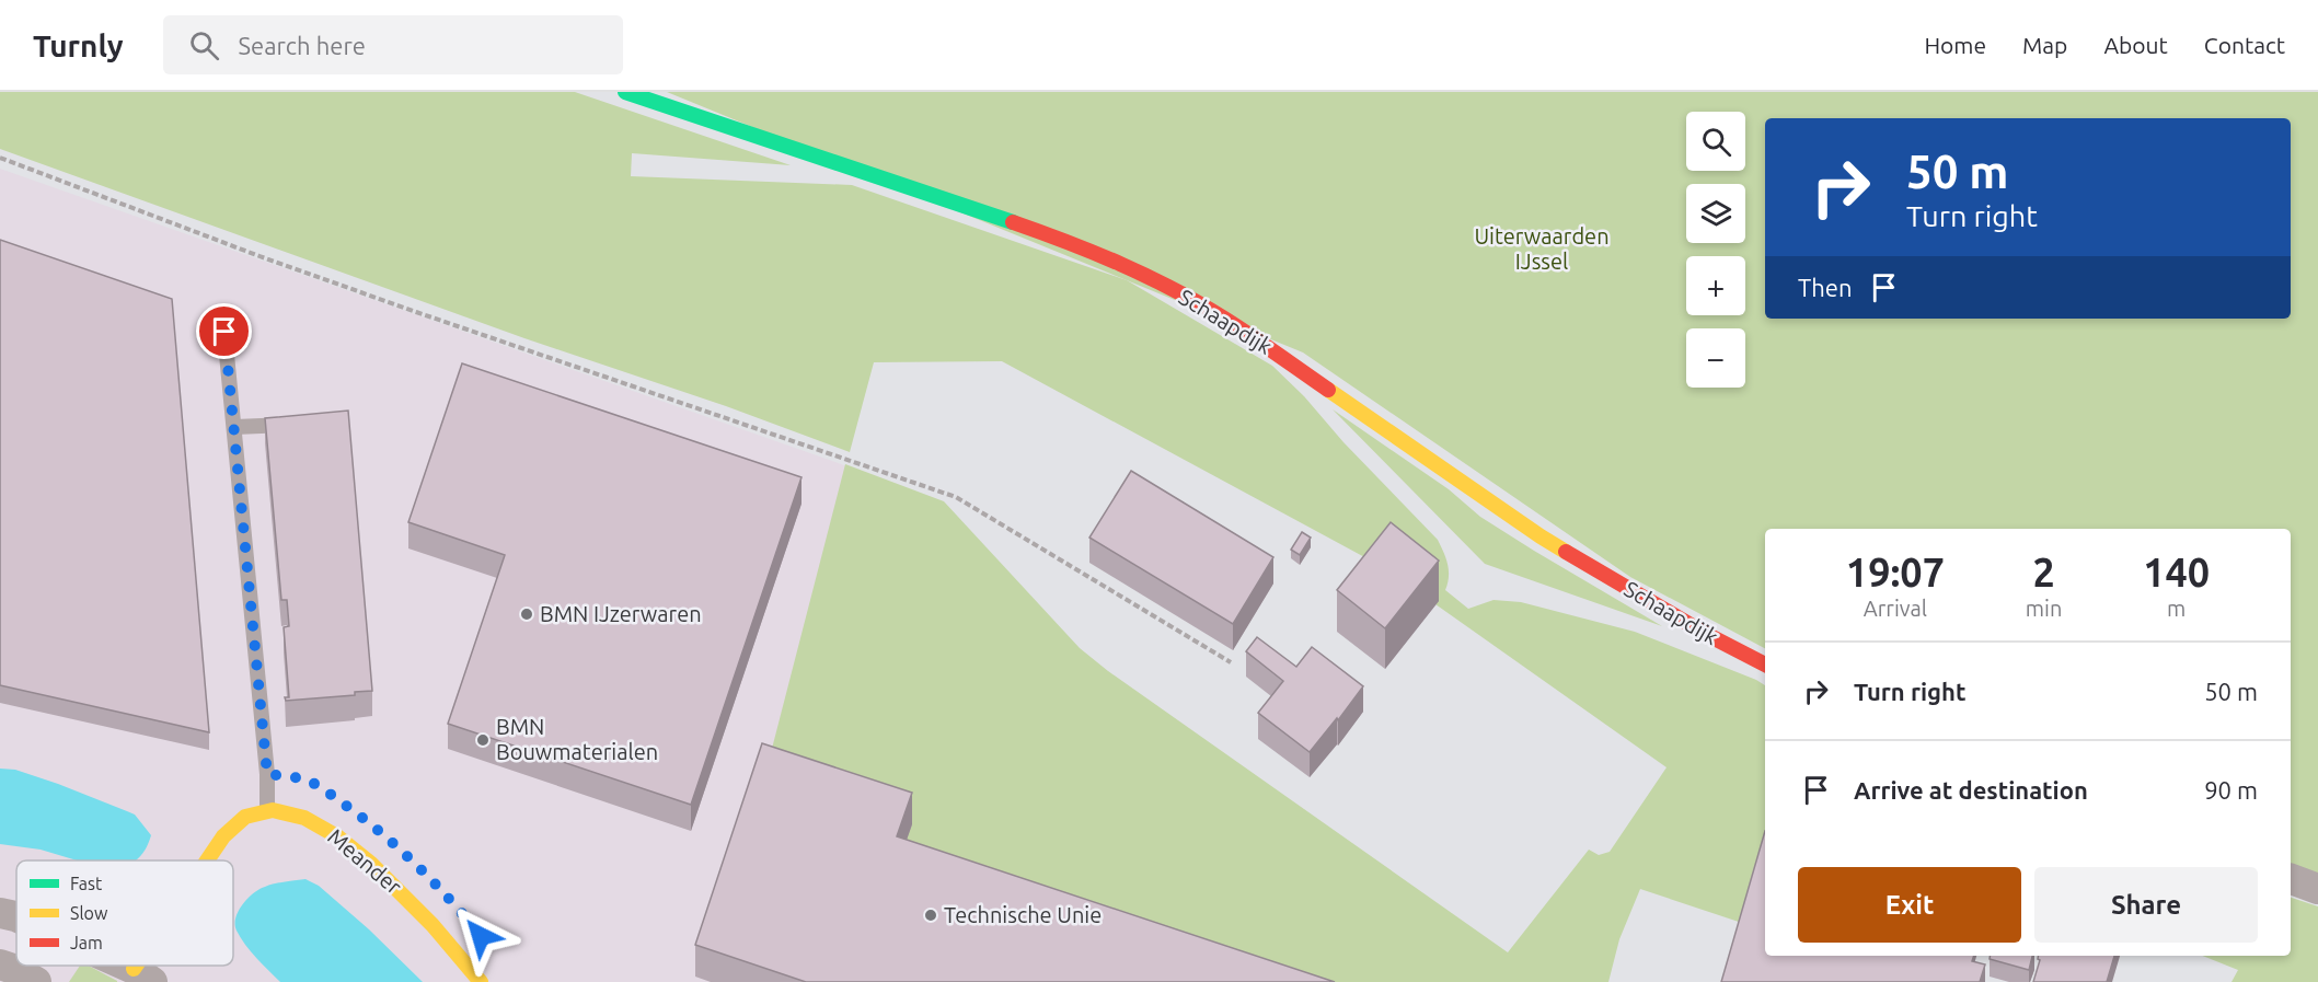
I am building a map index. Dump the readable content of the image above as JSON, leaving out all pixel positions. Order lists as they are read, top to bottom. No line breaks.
{"streets":{"street":["Schaapdijk","Meander"]},"parks":["Uiterwaarden IJssel"],"places":["BMN IJzerwaren","BMN Bouwmaterialen","Technische Unie"],"legend":["Fast","Slow","Jam"],"page":{"header":"Turnly","search":"Search here","nav":["Home","Map","About","Contact"],"map_buttons":["+","−"],"turn":["50 m","Turn right"],"then":"Then","eta":["19:07","Arrival","2","min","140","m"],"list":[{"name":"Turn right","value":"50 m"},{"name":"Arrive at destination","value":"90 m"}],"buttons":["Exit","Share"]}}
